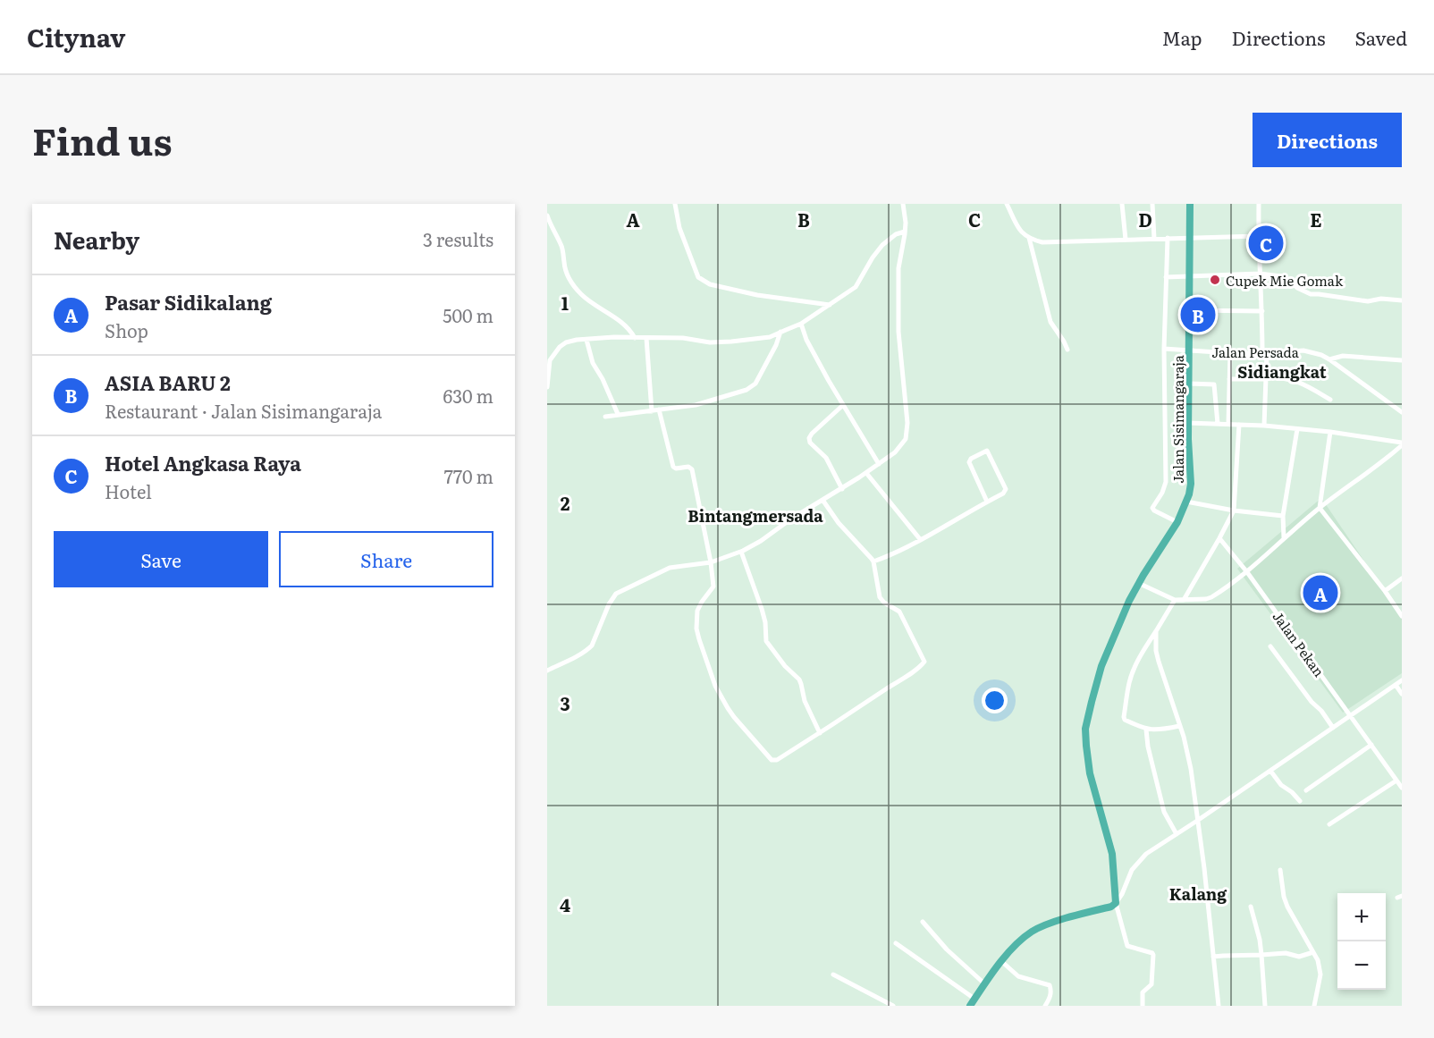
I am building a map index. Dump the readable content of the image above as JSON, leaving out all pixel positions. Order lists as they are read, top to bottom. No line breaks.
{"streets":{"highway":["Jalan Sisimangaraja"],"street":["Jalan Persada","Jalan Pekan"]},"crossings":[["Jalan Persada","Jalan Sisimangaraja"]],"districts":["Sidiangkat","Bintangmersada","Kalang"],"places":["Cupek Mie Gomak"],"page":{"header":"Citynav","nav":["Map","Directions","Saved"],"title":"Find us","buttons":["Directions",["Save","Share"]],"heading":["Nearby","3 results"],"pins":["C","B","A"],"list":[{"mark":"A","name":"Pasar Sidikalang","note":"Shop","value":"500 m"},{"mark":"B","name":"ASIA BARU 2","note":"Restaurant · Jalan Sisimangaraja","value":"630 m"},{"mark":"C","name":"Hotel Angkasa Raya","note":"Hotel","value":"770 m"}],"map_buttons":["+","−"]},"grid":{"columns":["A","B","C","D","E"],"rows":["1","2","3","4"]}}
